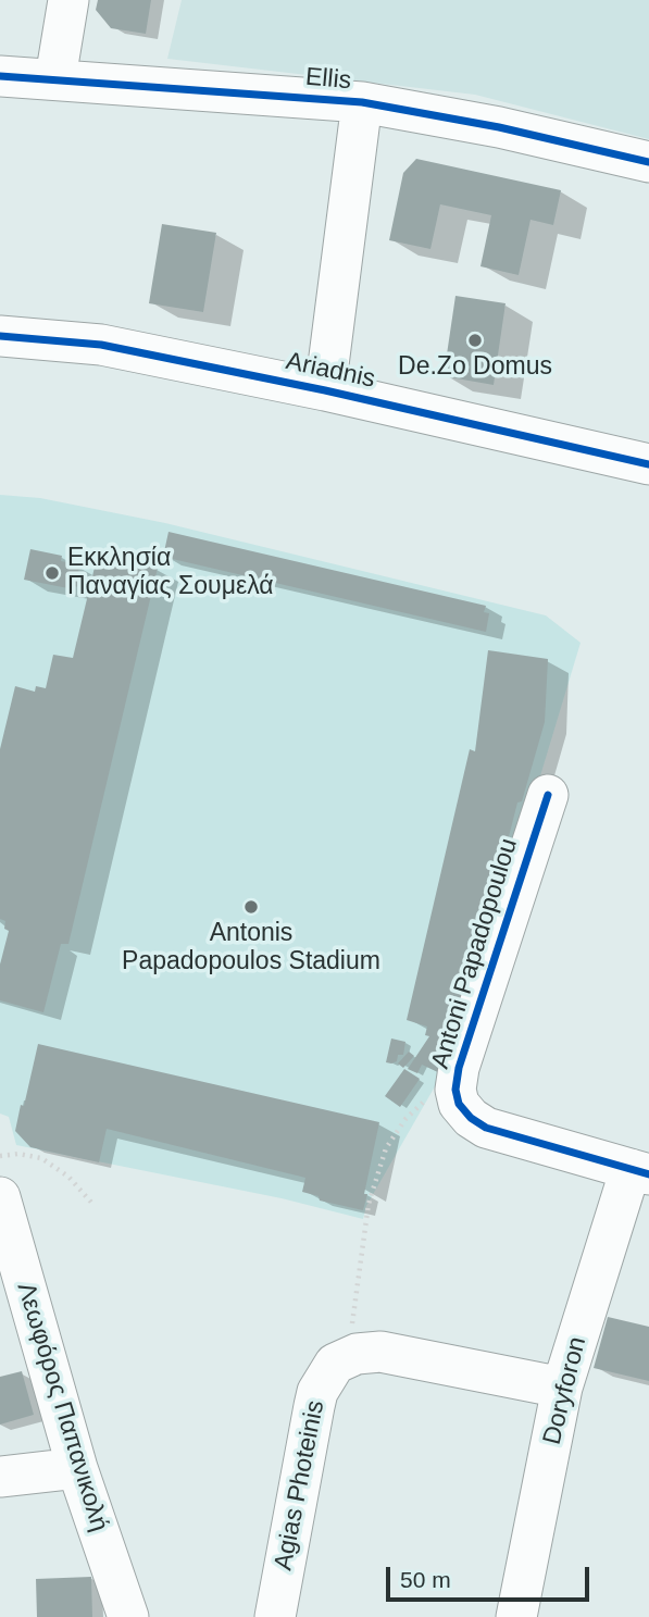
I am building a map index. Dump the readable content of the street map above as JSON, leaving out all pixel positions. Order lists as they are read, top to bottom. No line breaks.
{"streets":{"street":["Ellis","Ariadnis","Antoni Papadopoulou","Doryforon","Λεωφόρος Παπανικολή","Agias Photeinis"]},"crossings":[["Antoni Papadopoulou","Doryforon"]],"places":["De.Zo Domus","Εκκλησία Παναγίας Σουμελά","Antonis Papadopoulos Stadium"],"scale_bar":"50 m"}
